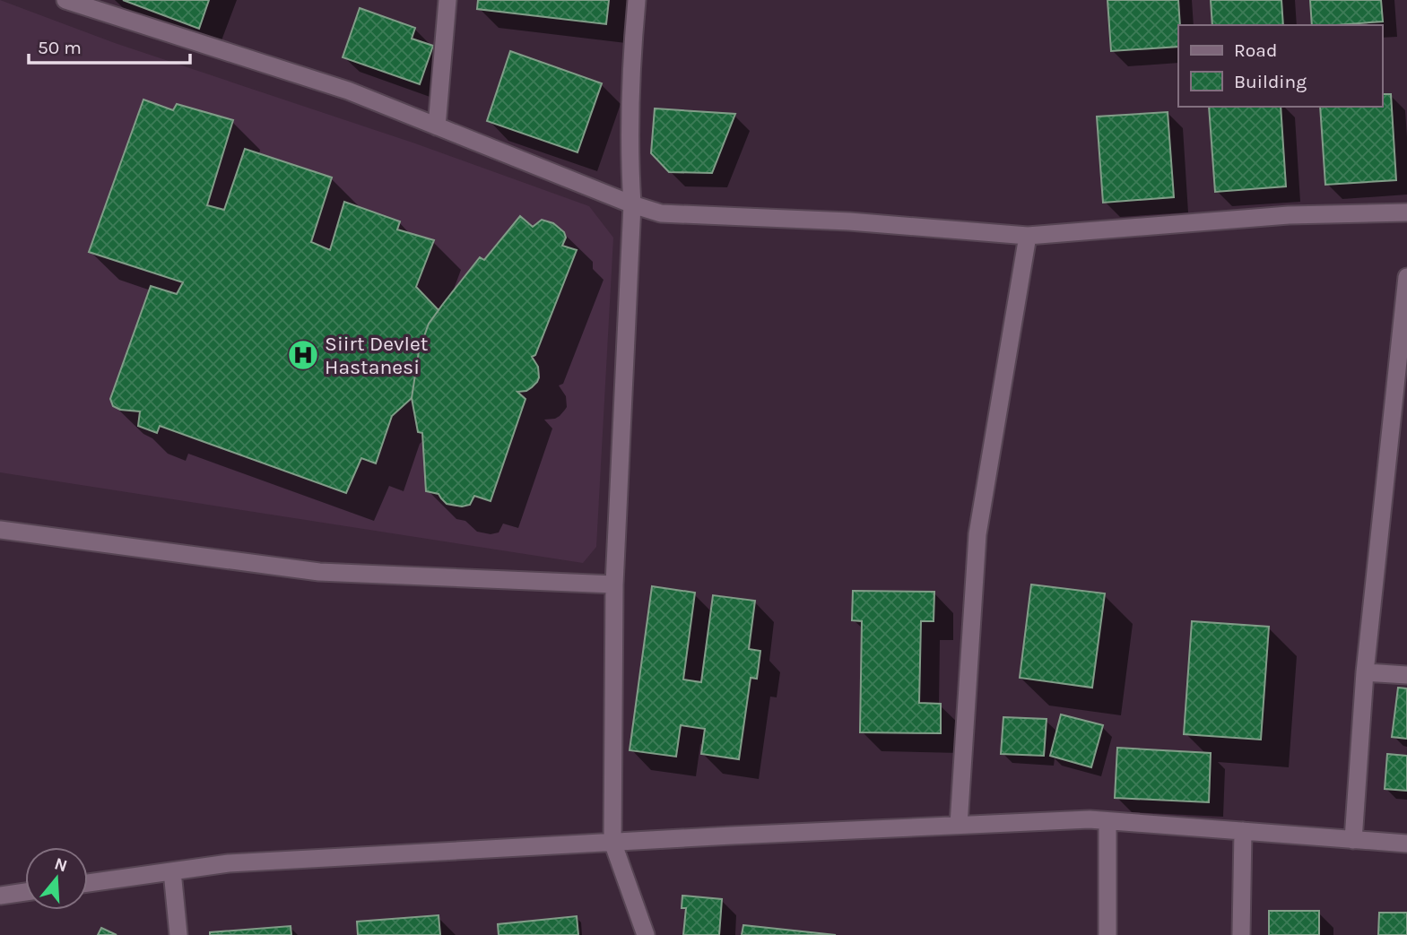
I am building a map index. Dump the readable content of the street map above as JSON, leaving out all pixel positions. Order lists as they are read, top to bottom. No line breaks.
{"places":{"hospital":["Siirt Devlet Hastanesi"]},"legend":["Road","Building"],"scale_bar":"50 m","north":"top"}
